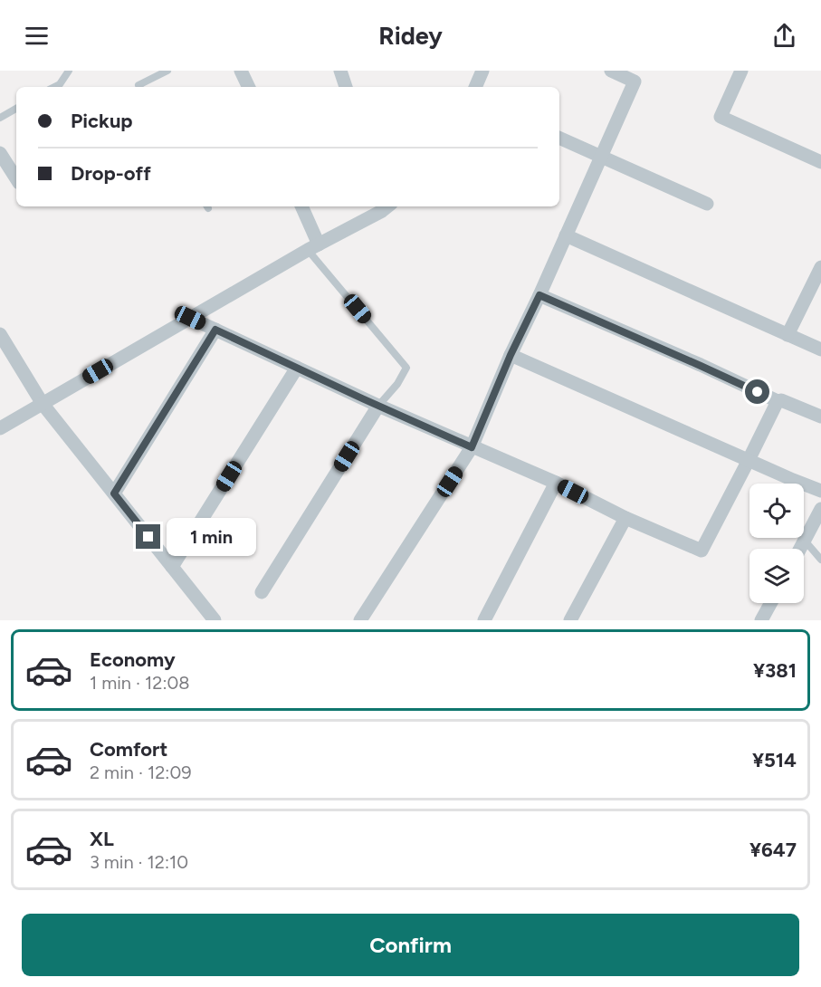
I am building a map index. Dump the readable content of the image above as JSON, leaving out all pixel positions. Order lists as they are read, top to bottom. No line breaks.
{"page":{"header":"Ridey","banner":["Pickup","Drop-off"],"bubble":"1 min","list":[{"name":"Economy","note":"1 min · 12:08","value":"¥381"},{"name":"Comfort","note":"2 min · 12:09","value":"¥514"},{"name":"XL","note":"3 min · 12:10","value":"¥647"}],"buttons":"Confirm"}}
